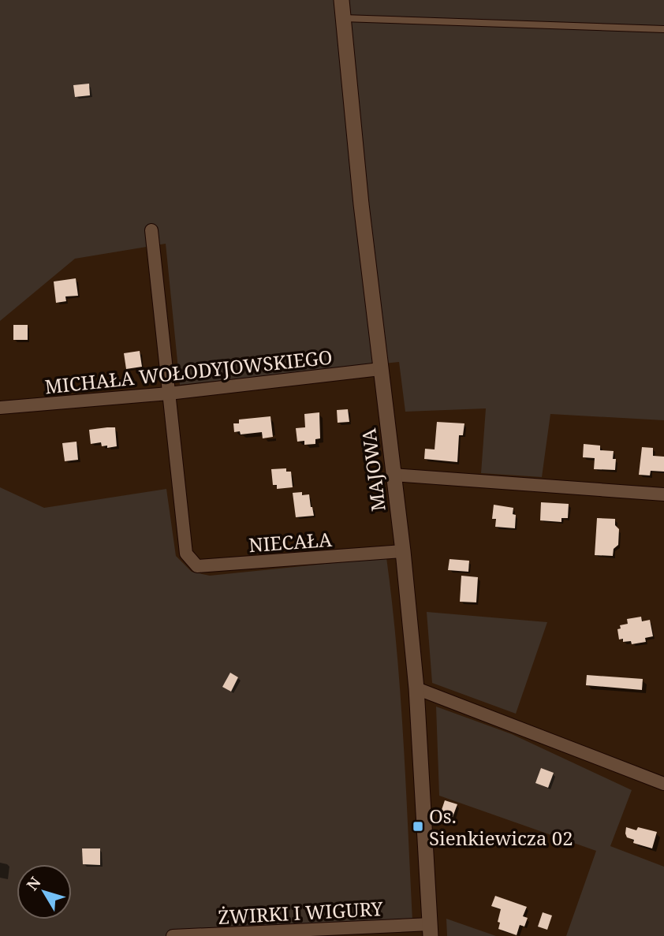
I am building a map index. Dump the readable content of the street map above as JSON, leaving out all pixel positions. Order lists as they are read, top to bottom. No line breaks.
{"streets":{"street":["MICHAŁA WOŁODYJOWSKIEGO","MAJOWA","NIECAŁA","ŻWIRKI I WIGURY"]},"crossings":[["MICHAŁA WOŁODYJOWSKIEGO","MAJOWA"],["MICHAŁA WOŁODYJOWSKIEGO","NIECAŁA"],["MAJOWA","NIECAŁA"],["MAJOWA","ŻWIRKI I WIGURY"]],"places":{"transit":["Os. Sienkiewicza 02"]},"north":"top left"}
